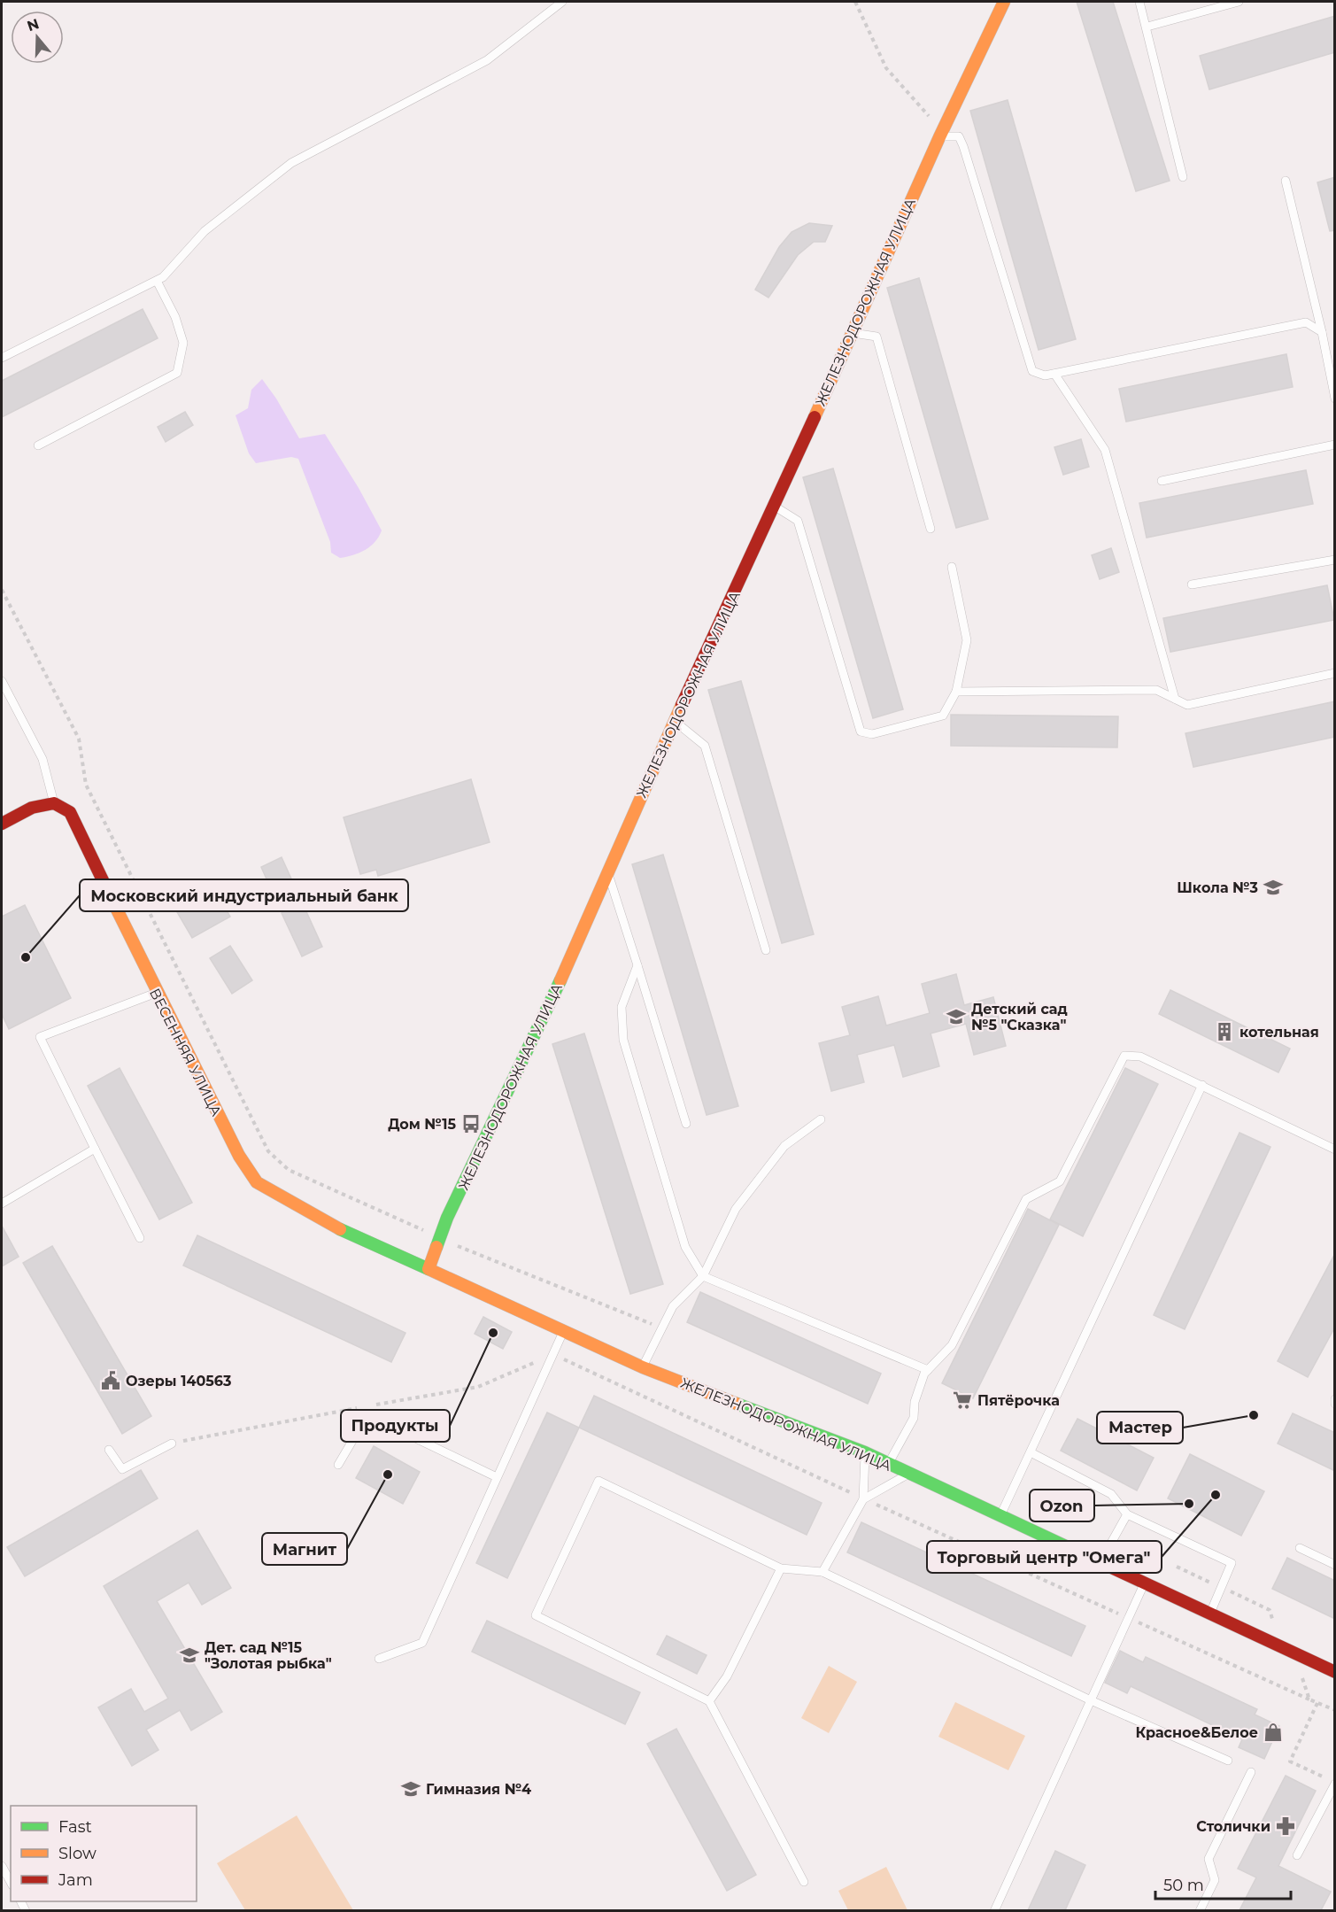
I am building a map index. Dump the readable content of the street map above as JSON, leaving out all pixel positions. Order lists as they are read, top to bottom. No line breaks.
{"streets":{"street":["ЖЕЛЕЗНОДОРОЖНАЯ УЛИЦА","ВЕСЕННЯЯ УЛИЦА"]},"crossings":[["ЖЕЛЕЗНОДОРОЖНАЯ УЛИЦА","ВЕСЕННЯЯ УЛИЦА"]],"places":{"school or university":["Школа №3","Детский сад №5 \"Сказка\"","Дет. сад №15 \"Золотая рыбка\"","Гимназия №4"],"other":["Московский индустриальный банк","Продукты","Мастер","Магнит","Торговый центр \"Омега\"","Ozon"],"building":["котельная"],"bus stop":["Дом №15"],"public building":["Озеры 140563"],"supermarket":["Пятёрочка"],"shop":["Красное&Белое"],"pharmacy":["Столички"]},"legend":["Fast","Slow","Jam"],"scale_bar":"50 m","north":"top"}
